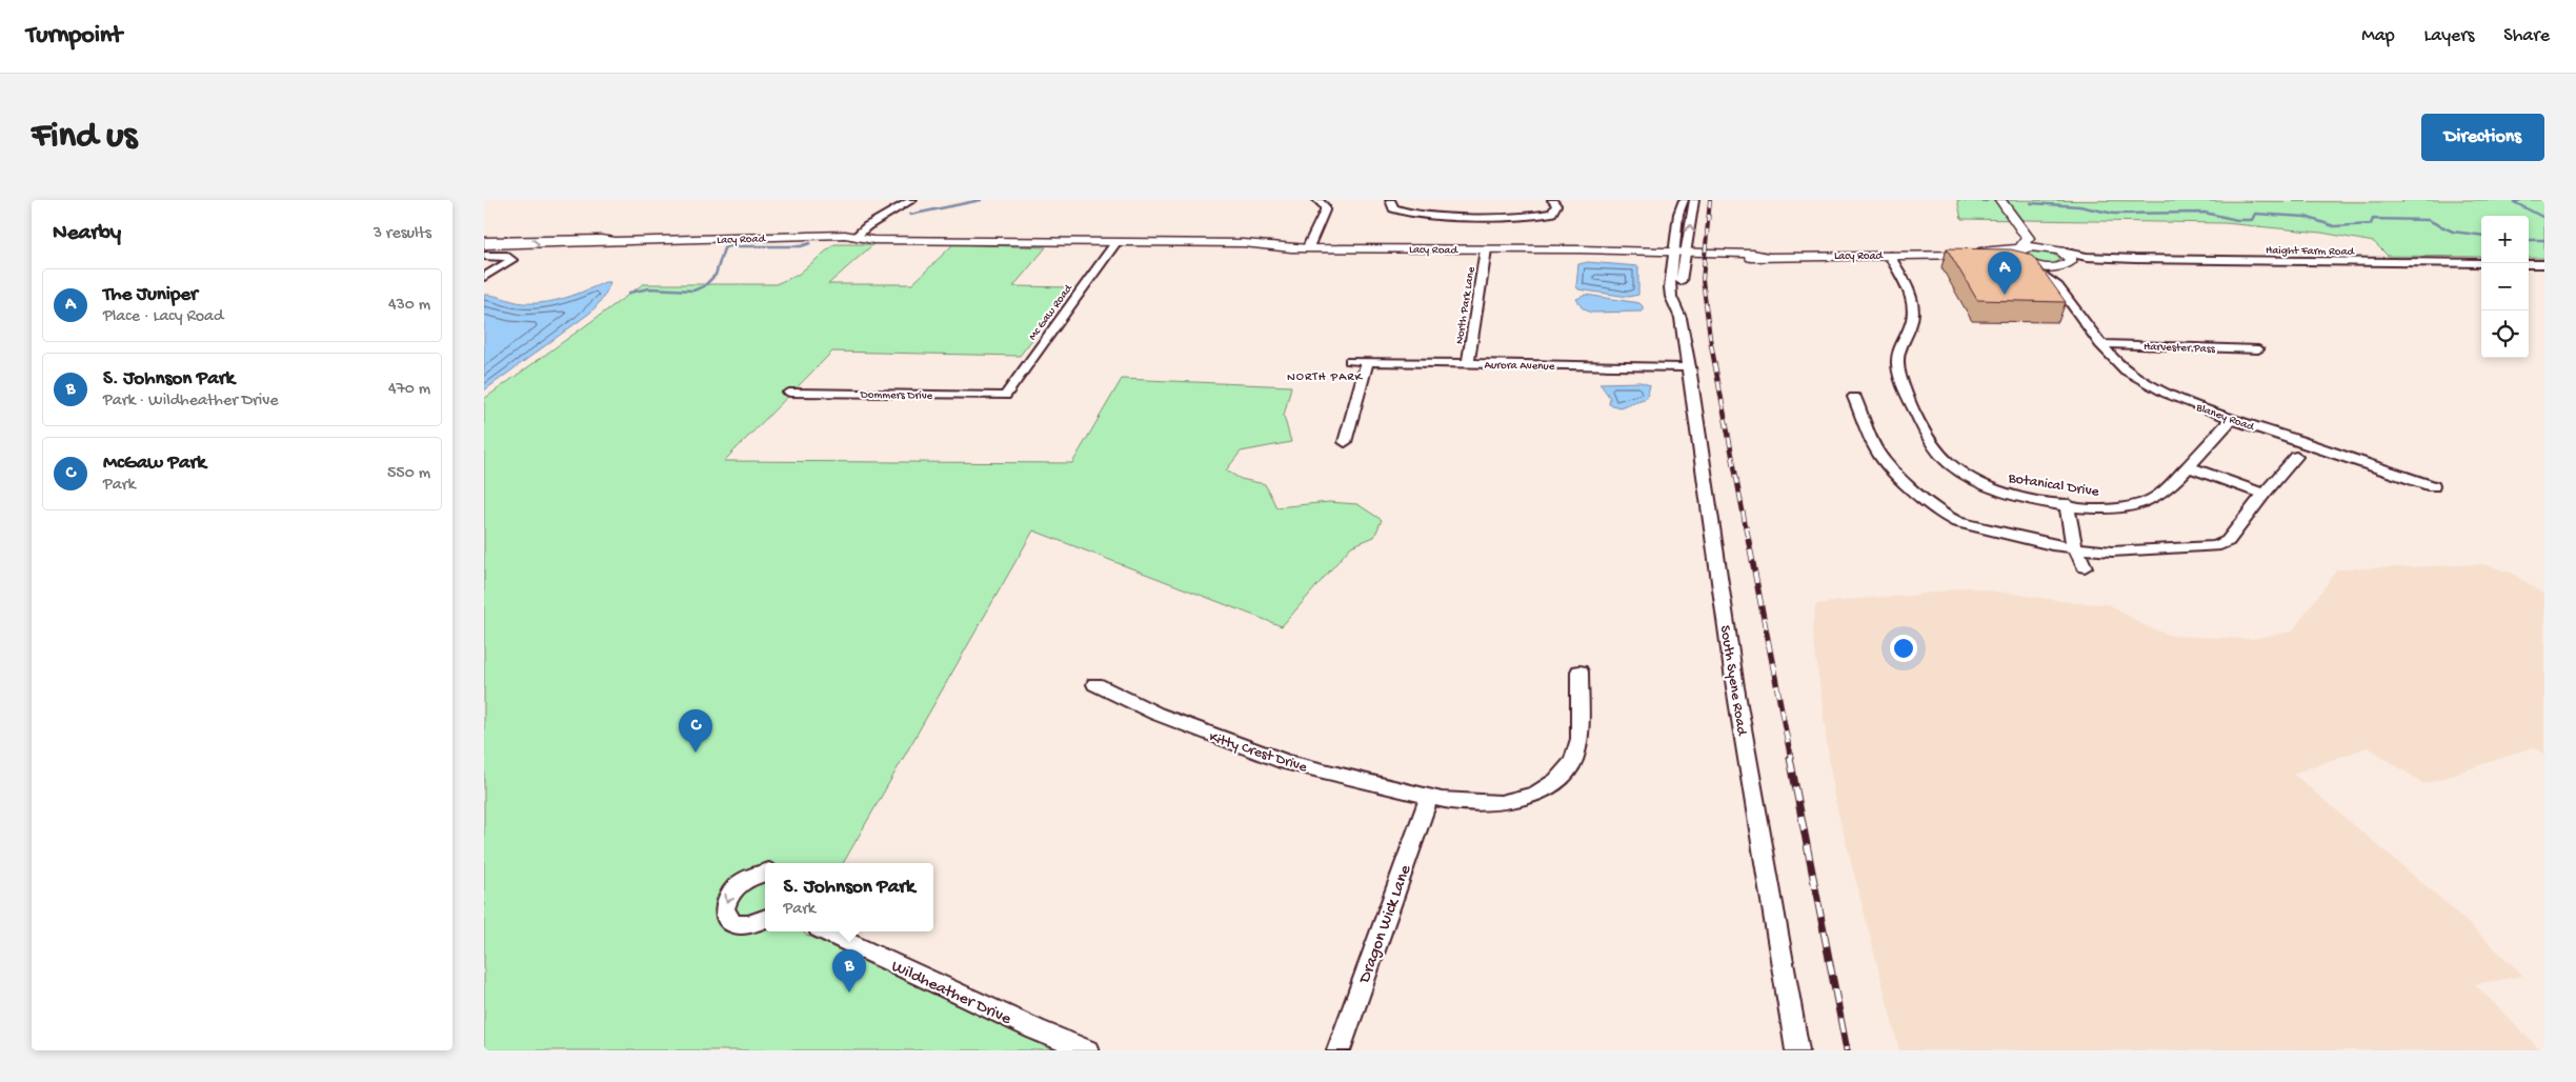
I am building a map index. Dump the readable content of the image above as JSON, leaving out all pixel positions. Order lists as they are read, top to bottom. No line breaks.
{"streets":{"main road":["Lacy Road"],"street":["Haight Farm Road","North Park Lane","Mc Gaw Road","Harvester Pass","Aurora Avenue","Dommers Drive","Blaney Road","Botanical Drive","South Syene Road","Kitty Crest Drive","Dragon Wick Lane","Wildheather Drive"]},"crossings":[["Lacy Road","Haight Farm Road"],["Lacy Road","North Park Lane"],["Lacy Road","Mc Gaw Road"],["Lacy Road","Blaney Road"],["Lacy Road","Botanical Drive"],["Lacy Road","South Syene Road"],["North Park Lane","Aurora Avenue"],["Mc Gaw Road","Dommers Drive"],["Harvester Pass","Blaney Road"],["Aurora Avenue","South Syene Road"],["Blaney Road","Botanical Drive"],["Kitty Crest Drive","Dragon Wick Lane"]],"districts":["NORTH PARK"],"page":{"header":"Turnpoint","nav":["Map","Layers","Share"],"buttons":"Directions","title":"Find us","heading":["Nearby","3 results"],"map_buttons":["+","−"],"pins":["A","C","B"],"list":[{"mark":"A","name":"The Juniper","note":"Place · Lacy Road","value":"430 m"},{"mark":"B","name":"S. Johnson Park","note":"Park · Wildheather Drive","value":"470 m"},{"mark":"C","name":"McGaw Park","note":"Park","value":"550 m"}],"popup":["S. Johnson Park","Park"]}}
